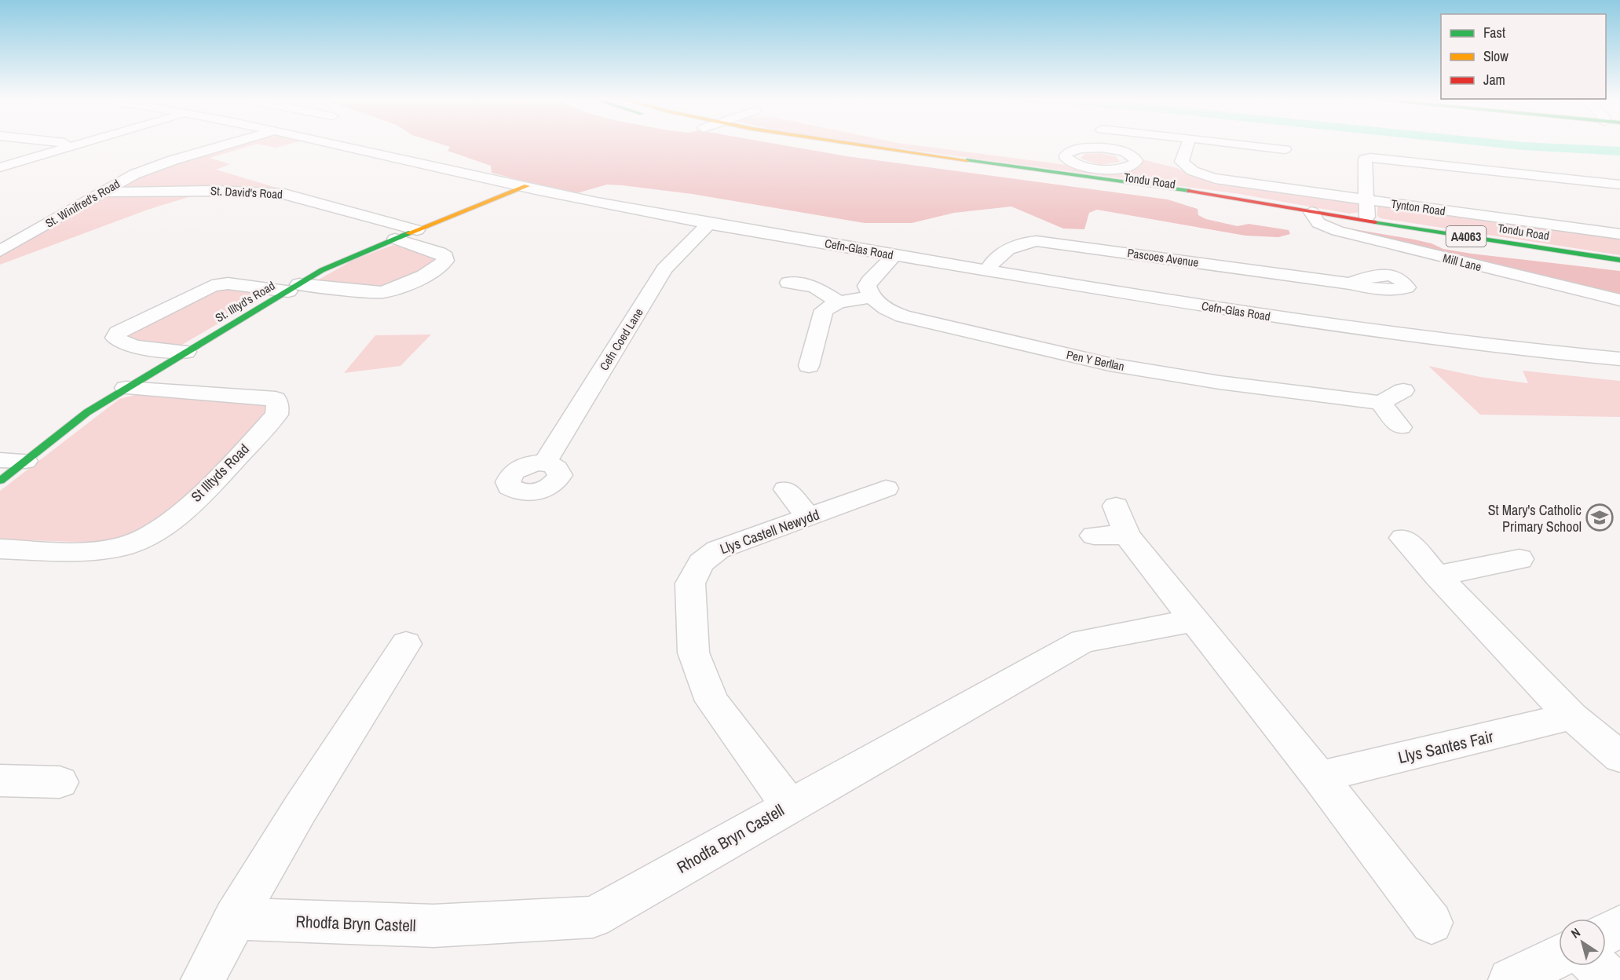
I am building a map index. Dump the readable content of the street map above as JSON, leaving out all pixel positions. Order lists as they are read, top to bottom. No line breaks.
{"streets":{"main road":["Tondu Road","A4063","St. Illtyd's Road"],"street":["St. David's Road","St. Winifred's Road","Tynton Road","Cefn-Glas Road","Pascoes Avenue","Mill Lane","Cefn Coed Lane","Pen Y Berllan","St Illtyds Road","Llys Castell Newydd","Llys Santes Fair","Rhodfa Bryn Castell"]},"crossings":[["Tondu Road","Mill Lane"],["St. David's Road","St. Winifred's Road"],["St. David's Road","St. Illtyd's Road"],["Cefn-Glas Road","Pascoes Avenue"],["Cefn-Glas Road","St. Illtyd's Road"],["Cefn-Glas Road","Cefn Coed Lane"],["St. Illtyd's Road","St Illtyds Road"],["Llys Castell Newydd","Rhodfa Bryn Castell"]],"places":{"school or university":["St Mary's Catholic Primary School"]},"legend":["Fast","Slow","Jam"],"north":"top left"}
